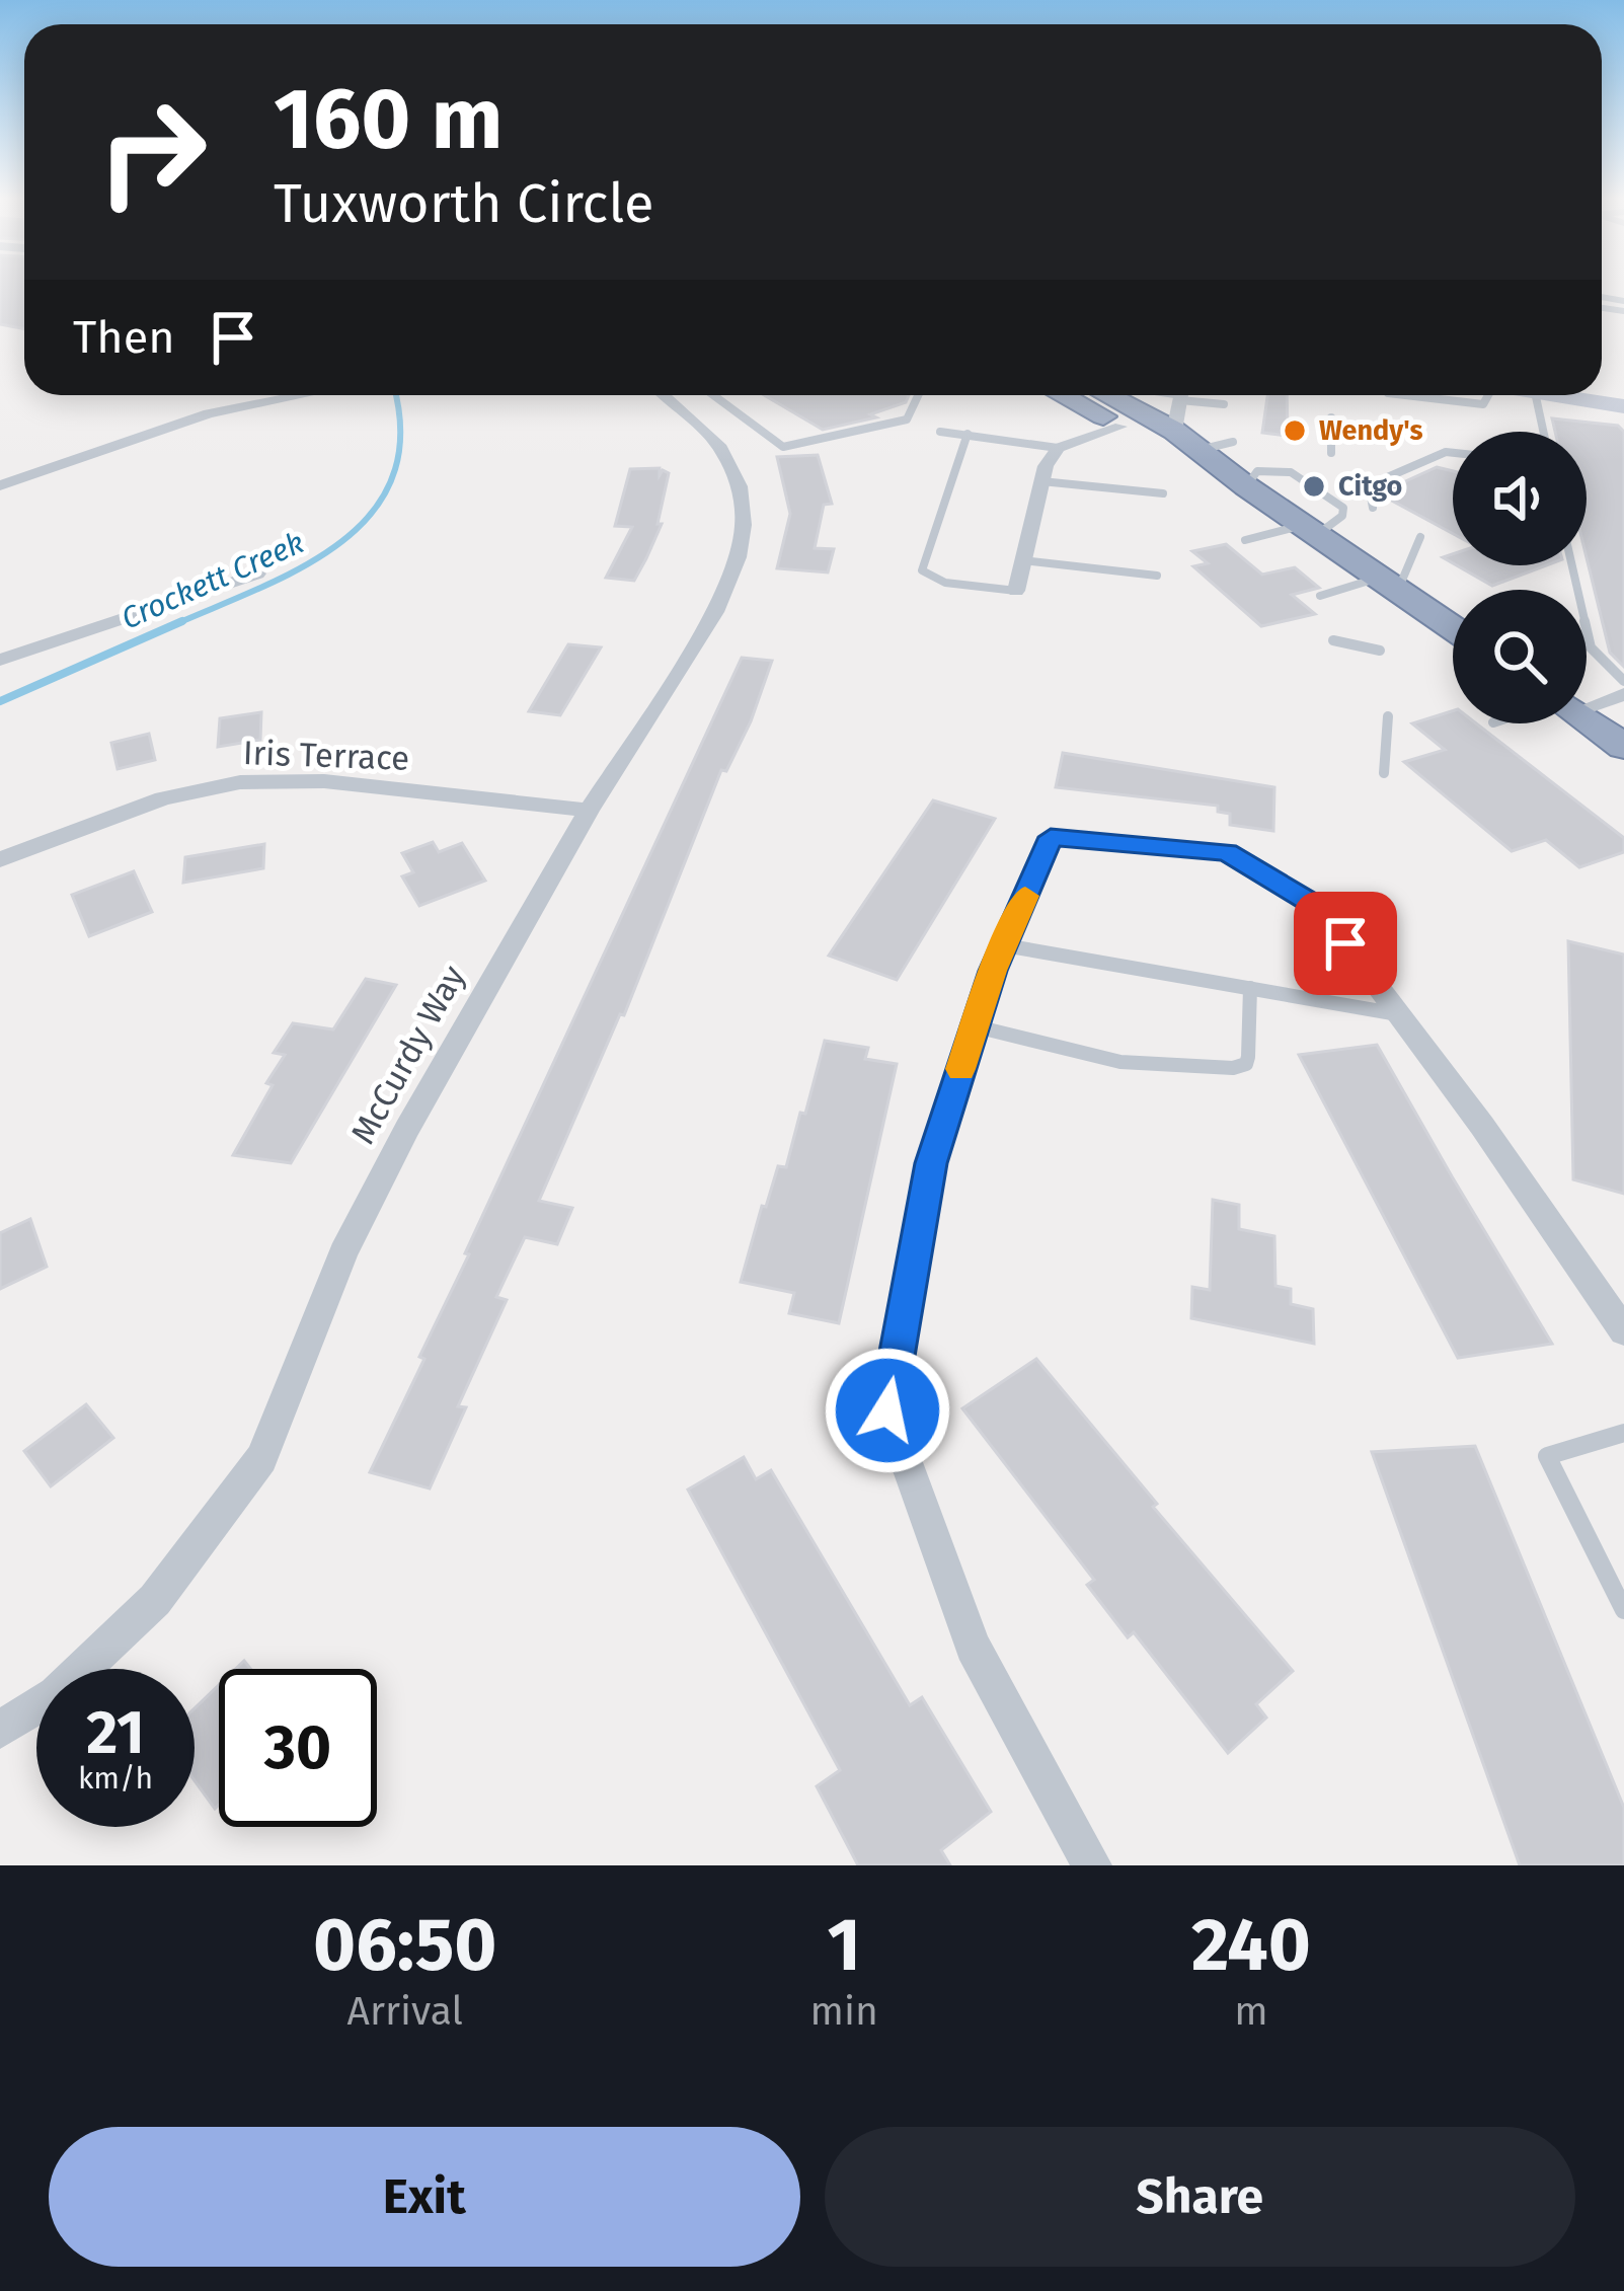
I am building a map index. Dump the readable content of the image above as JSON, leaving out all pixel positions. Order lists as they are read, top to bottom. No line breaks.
{"streets":{"street":["Iris Terrace","McCurdy Way"]},"crossings":[["Iris Terrace","McCurdy Way"]],"water":["Crockett Creek"],"places":["Wendy's","Citgo"],"page":{"turn":["160 m","Tuxworth Circle"],"then":"Then","speed":"21 km/h","limit":"30","eta":["06:50","Arrival","1","min","240","m"],"buttons":["Exit","Share"]}}
